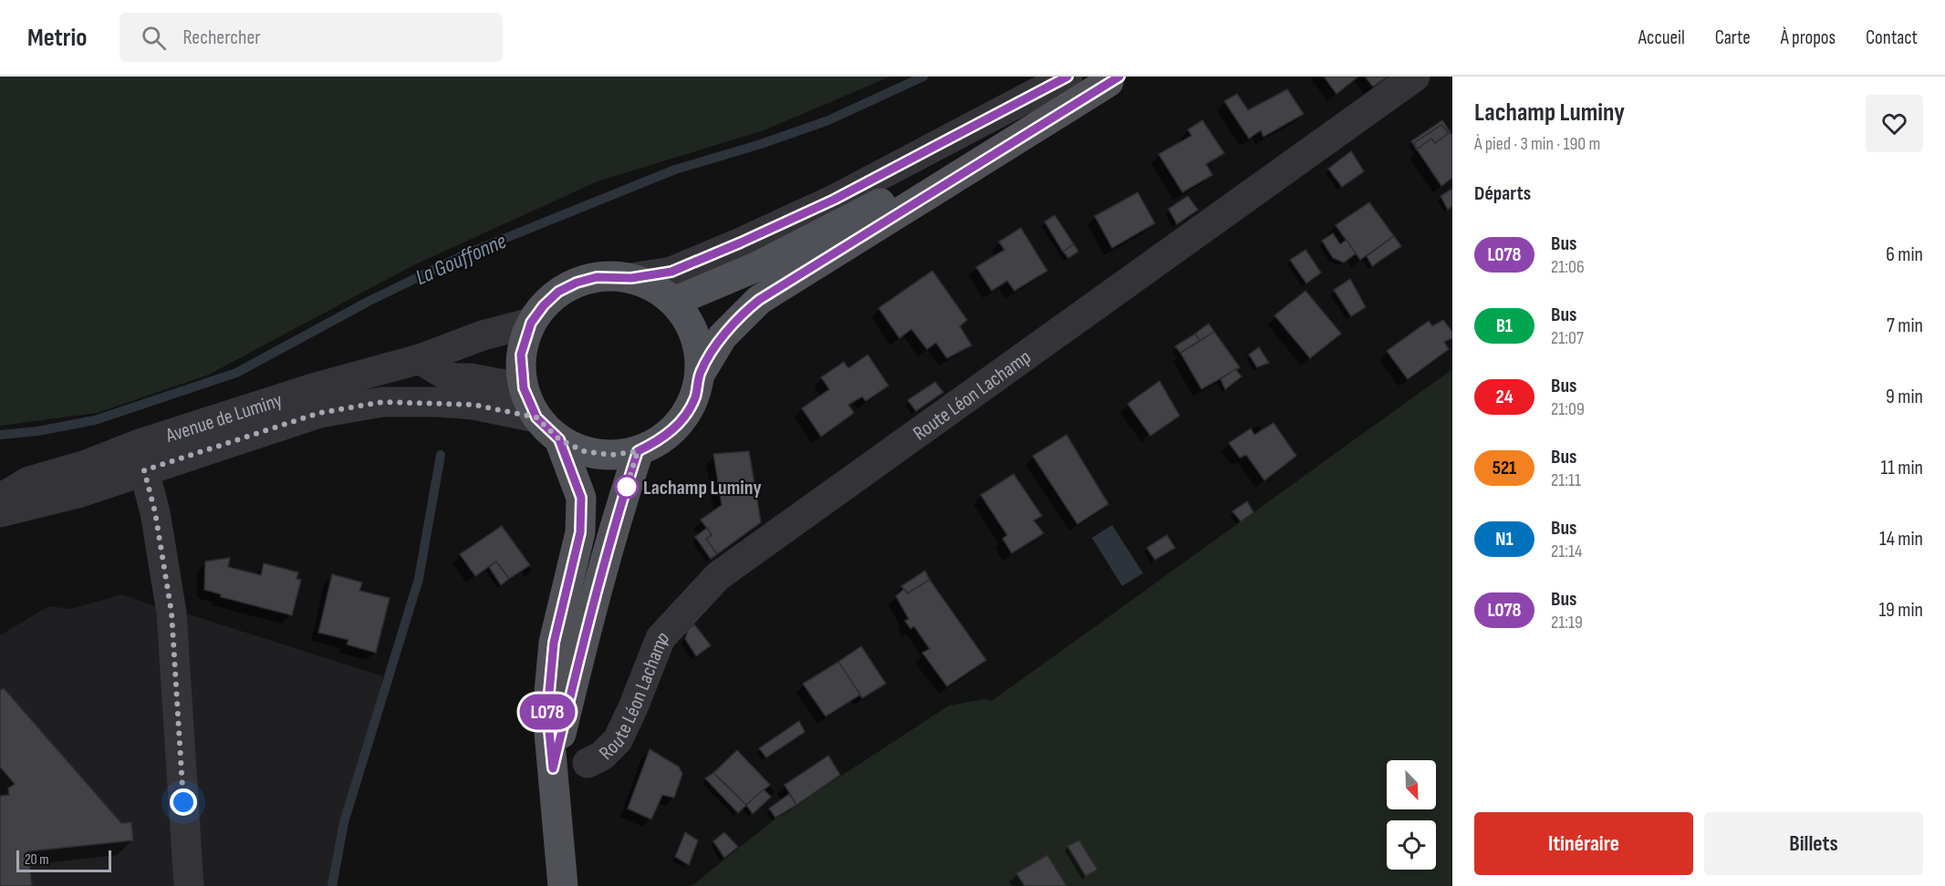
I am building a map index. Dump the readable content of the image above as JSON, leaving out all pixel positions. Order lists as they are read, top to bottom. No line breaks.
{"streets":{"main road":["Route Léon Lachamp"],"street":["Avenue de Luminy"]},"crossings":[["Route Léon Lachamp","Avenue de Luminy"]],"water":["La Gouffonne"],"places":["Lachamp Luminy"],"lines":["bus line L078"],"scale_bar":"20 m","north":"bottom right","page":{"header":"Metrio","search":"Rechercher","nav":["Accueil","Carte","À propos","Contact"],"on_map":"L078","heading":[["Lachamp Luminy","À pied · 3 min · 190 m"],"Départs"],"list":[{"mark":"L078","name":"Bus","note":"21:06","value":"6 min"},{"mark":"B1","name":"Bus","note":"21:07","value":"7 min"},{"mark":"24","name":"Bus","note":"21:09","value":"9 min"},{"mark":"521","name":"Bus","note":"21:11","value":"11 min"},{"mark":"N1","name":"Bus","note":"21:14","value":"14 min"},{"mark":"L078","name":"Bus","note":"21:19","value":"19 min"}],"buttons":["Itinéraire","Billets"],"scale":"20 m"}}
